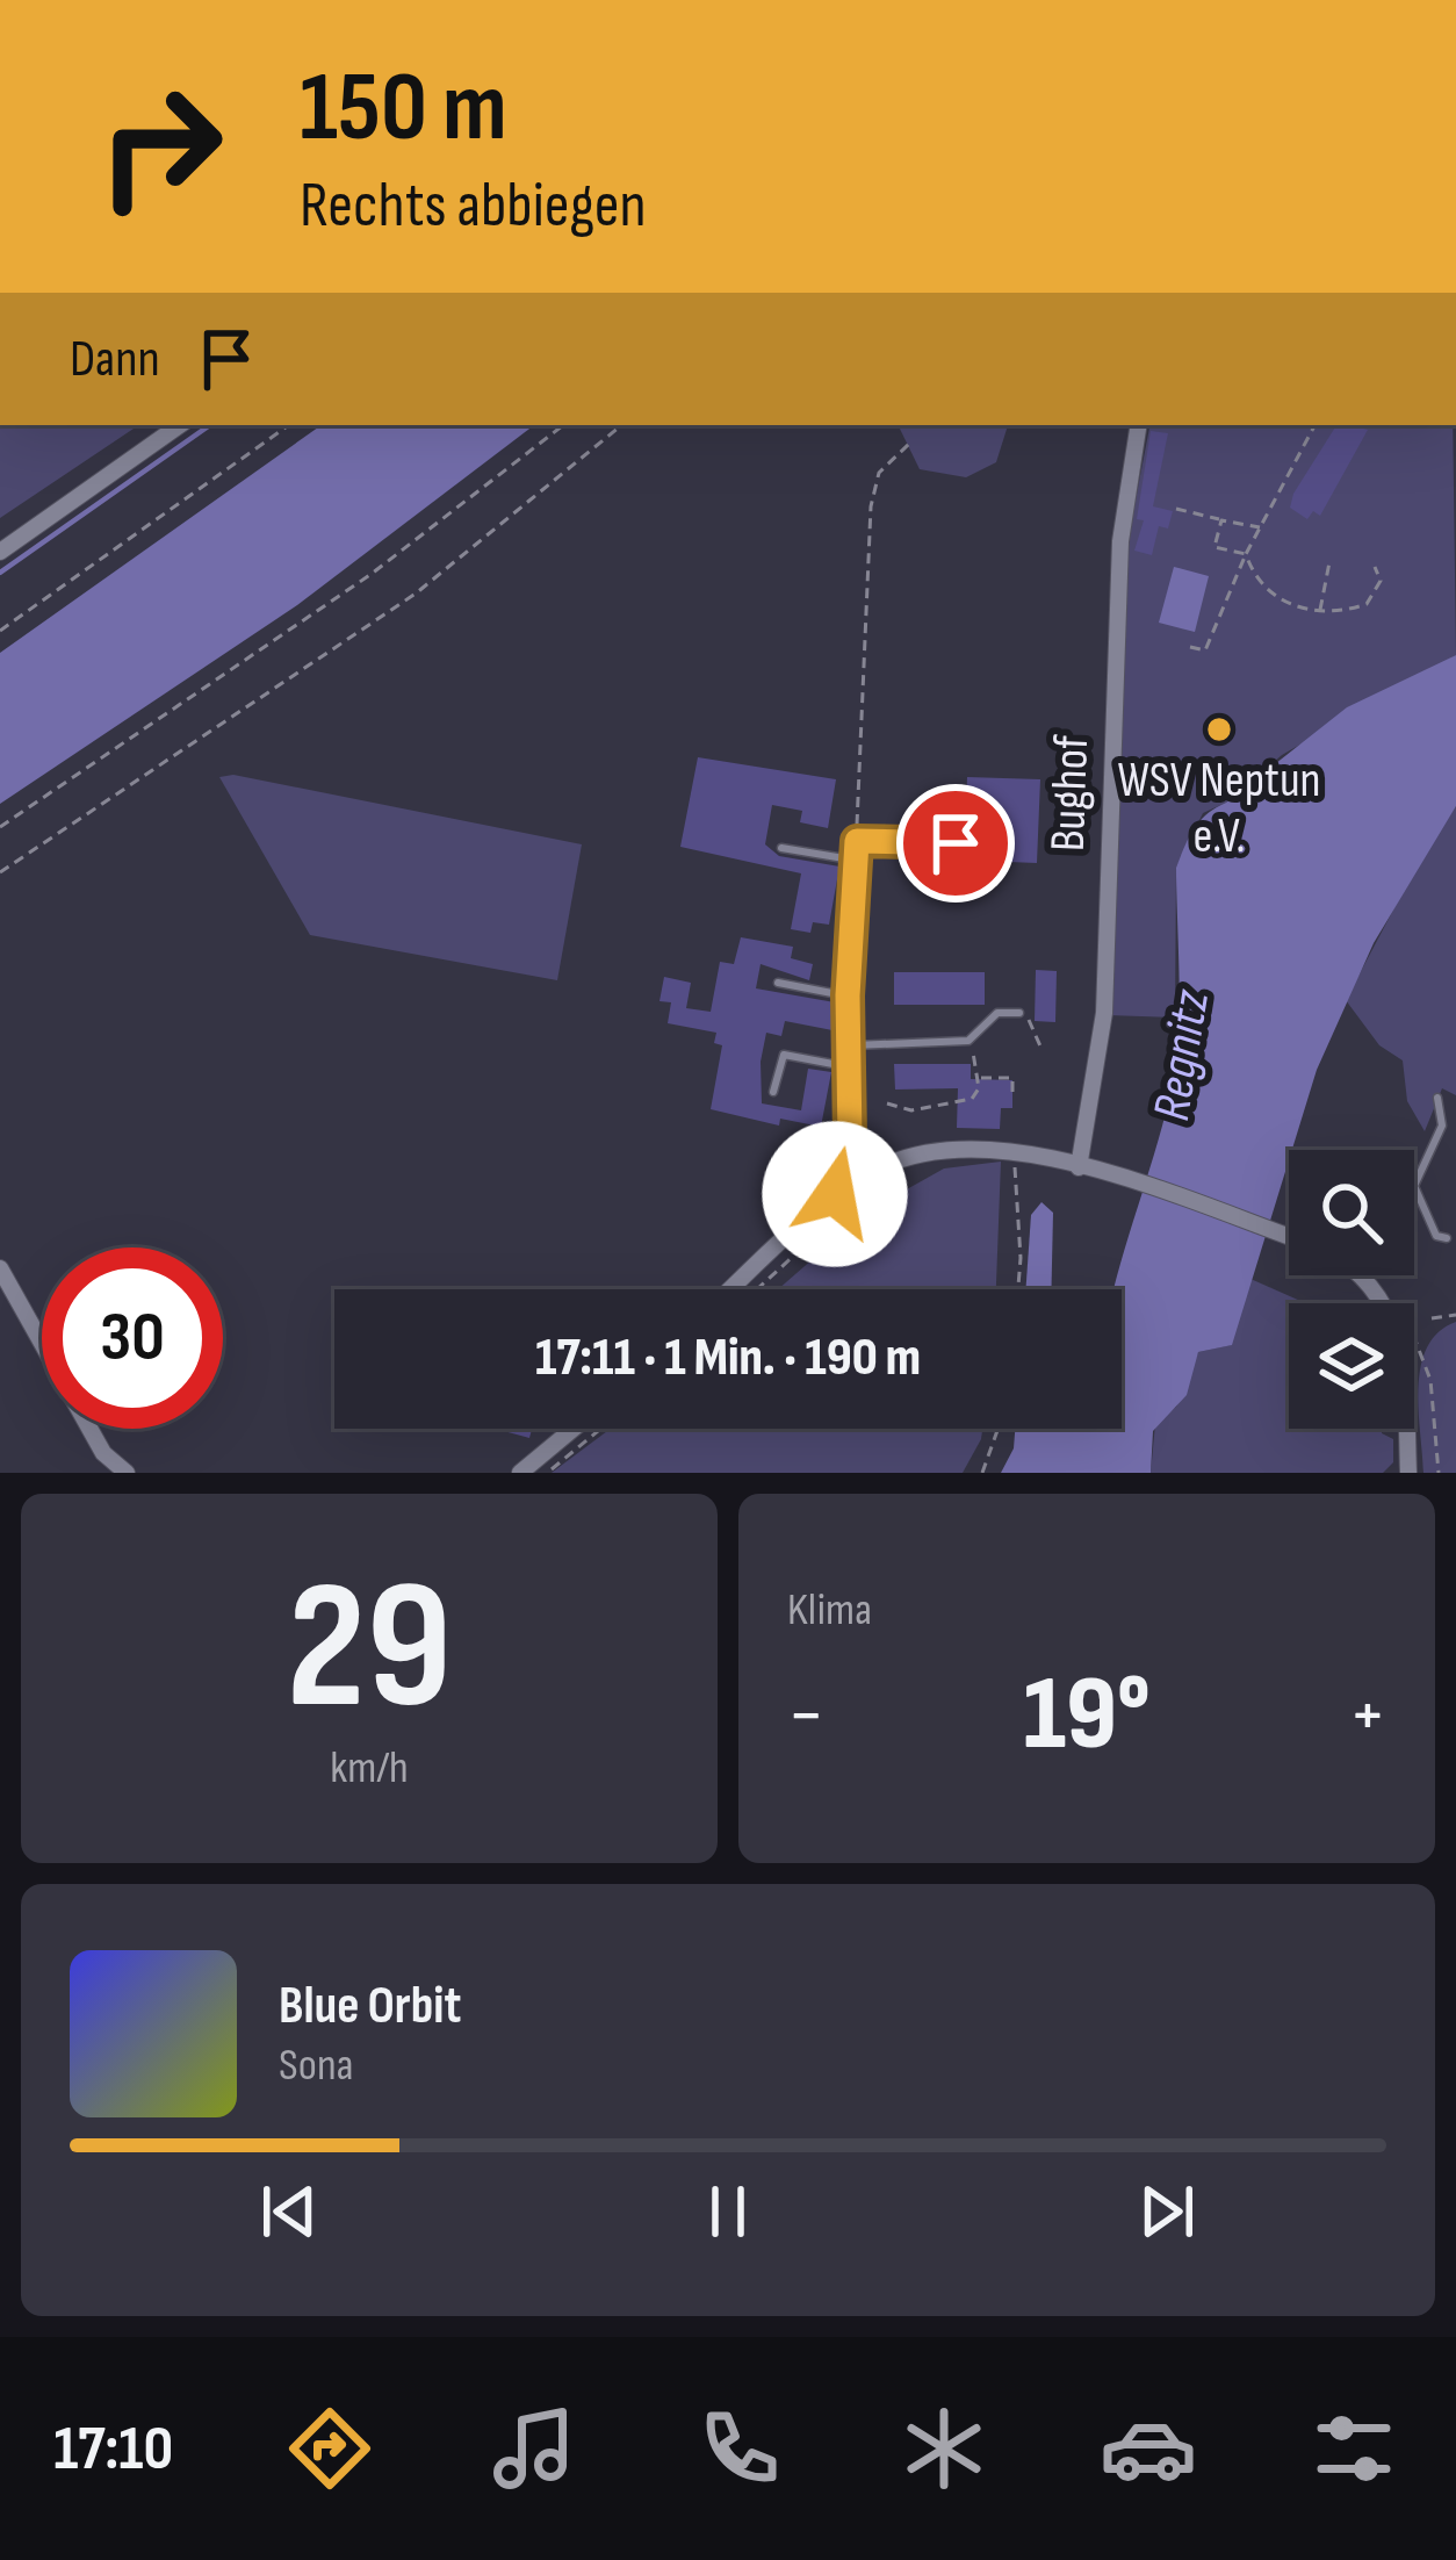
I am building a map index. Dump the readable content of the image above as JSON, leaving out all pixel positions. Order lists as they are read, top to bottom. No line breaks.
{"streets":{"street":["Bughof"]},"water":["Regnitz"],"places":["WSV Neptun e.V."],"page":{"turn":["150 m","Rechts abbiegen"],"then":"Dann","limit":"30","trip":"17:11 · 1 Min. · 190 m","tile":[["29","km/h"],"Klima"],"heat":["−","19°","+"],"song":["Blue Orbit","Sona"],"tabs":"17:10"}}
